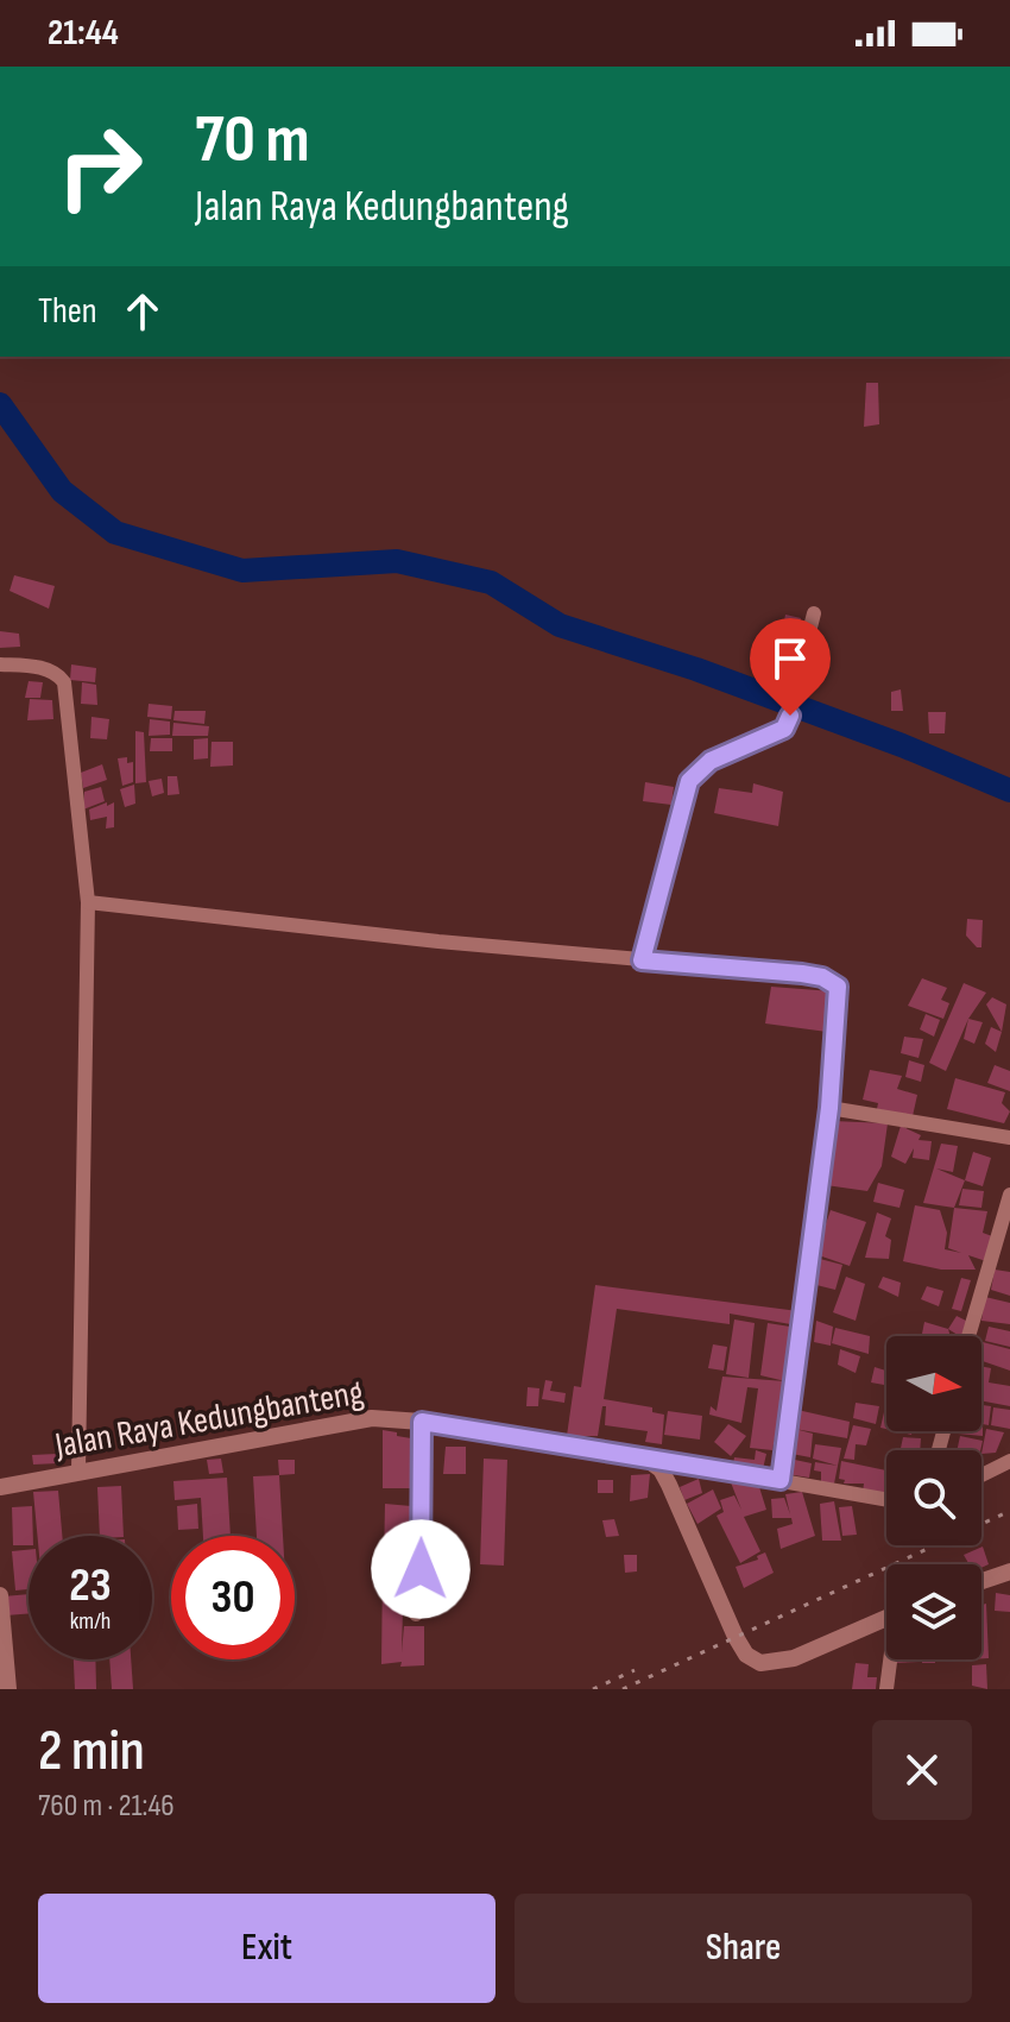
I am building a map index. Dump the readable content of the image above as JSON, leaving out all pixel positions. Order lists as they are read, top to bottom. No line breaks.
{"streets":{"street":["Jalan Raya Kedungbanteng"]},"north":"right","page":{"status":"21:44","turn":["70 m","Jalan Raya Kedungbanteng"],"then":"Then","speed":"23 km/h","limit":"30","heading":["2 min","760 m · 21:46"],"buttons":["Exit","Share"]}}
